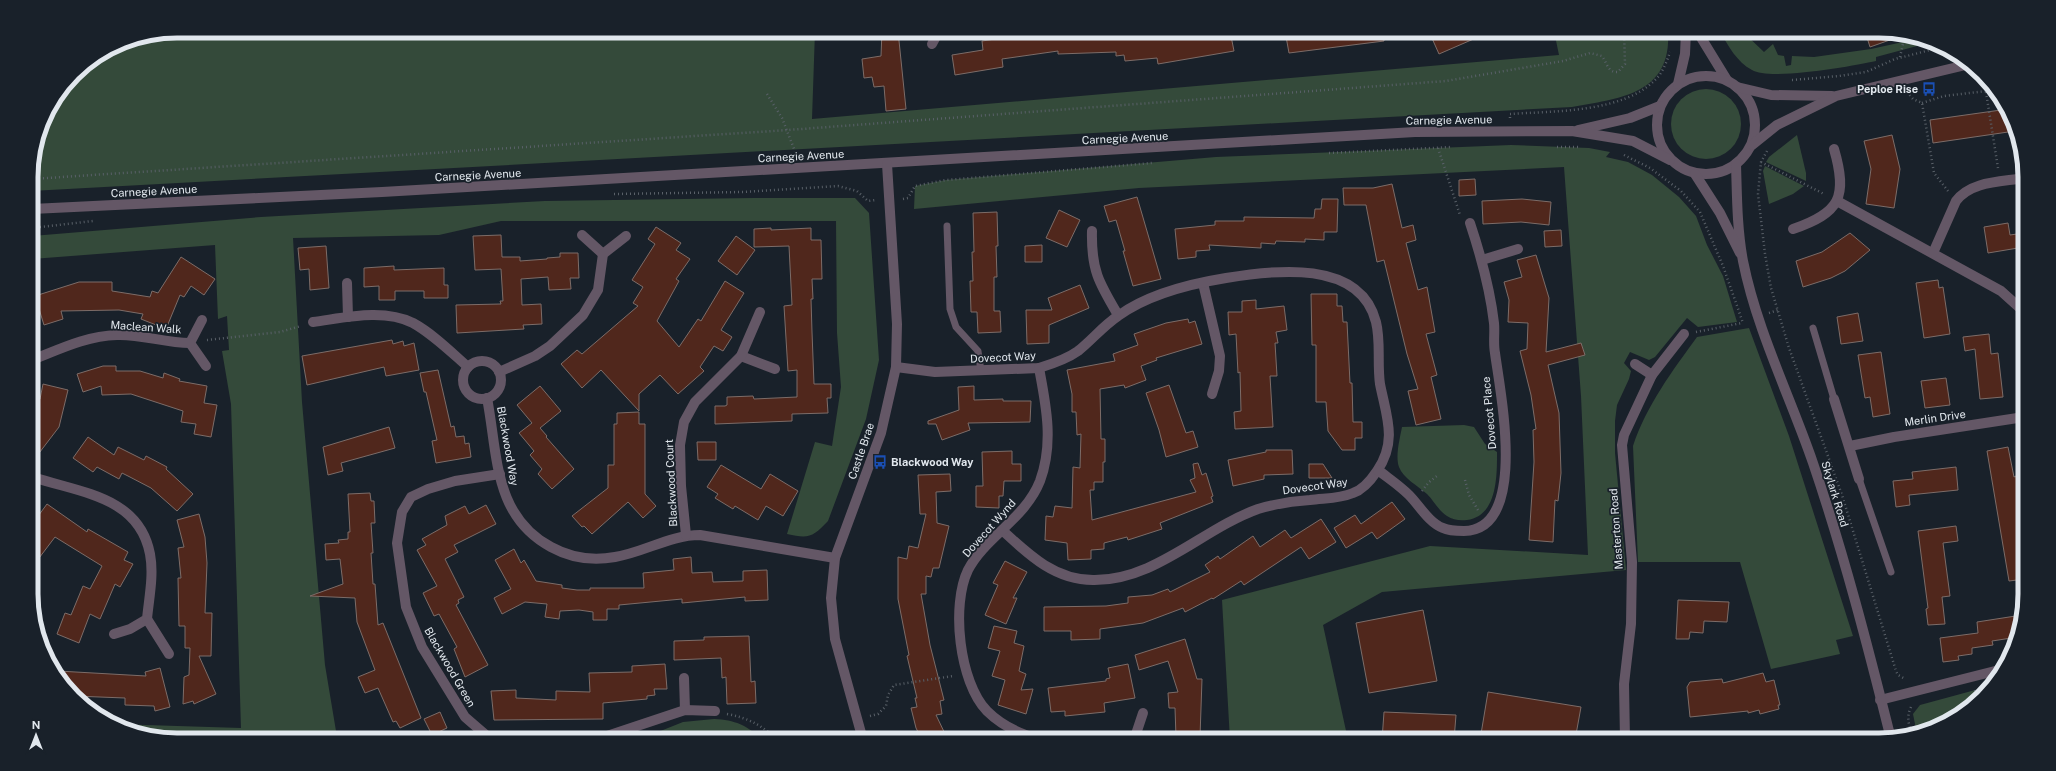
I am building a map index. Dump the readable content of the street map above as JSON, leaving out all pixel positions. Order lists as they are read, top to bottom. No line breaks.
{"streets":{"street":["Carnegie Avenue","Maclean Walk","Dovecot Way","Dovecot Place","Merlin Drive","Blackwood Way","Castle Brae","Blackwood Court","Skylark Road","Dovecot Wynd","Masterton Road","Blackwood Green"]},"crossings":[["Carnegie Avenue","Castle Brae"],["Carnegie Avenue","Skylark Road"],["Dovecot Way","Castle Brae"],["Dovecot Way","Dovecot Wynd"],["Blackwood Way","Castle Brae"],["Blackwood Way","Blackwood Court"],["Blackwood Way","Blackwood Green"]],"places":{"bus stop":["Peploe Rise","Blackwood Way"]},"north":"top"}
